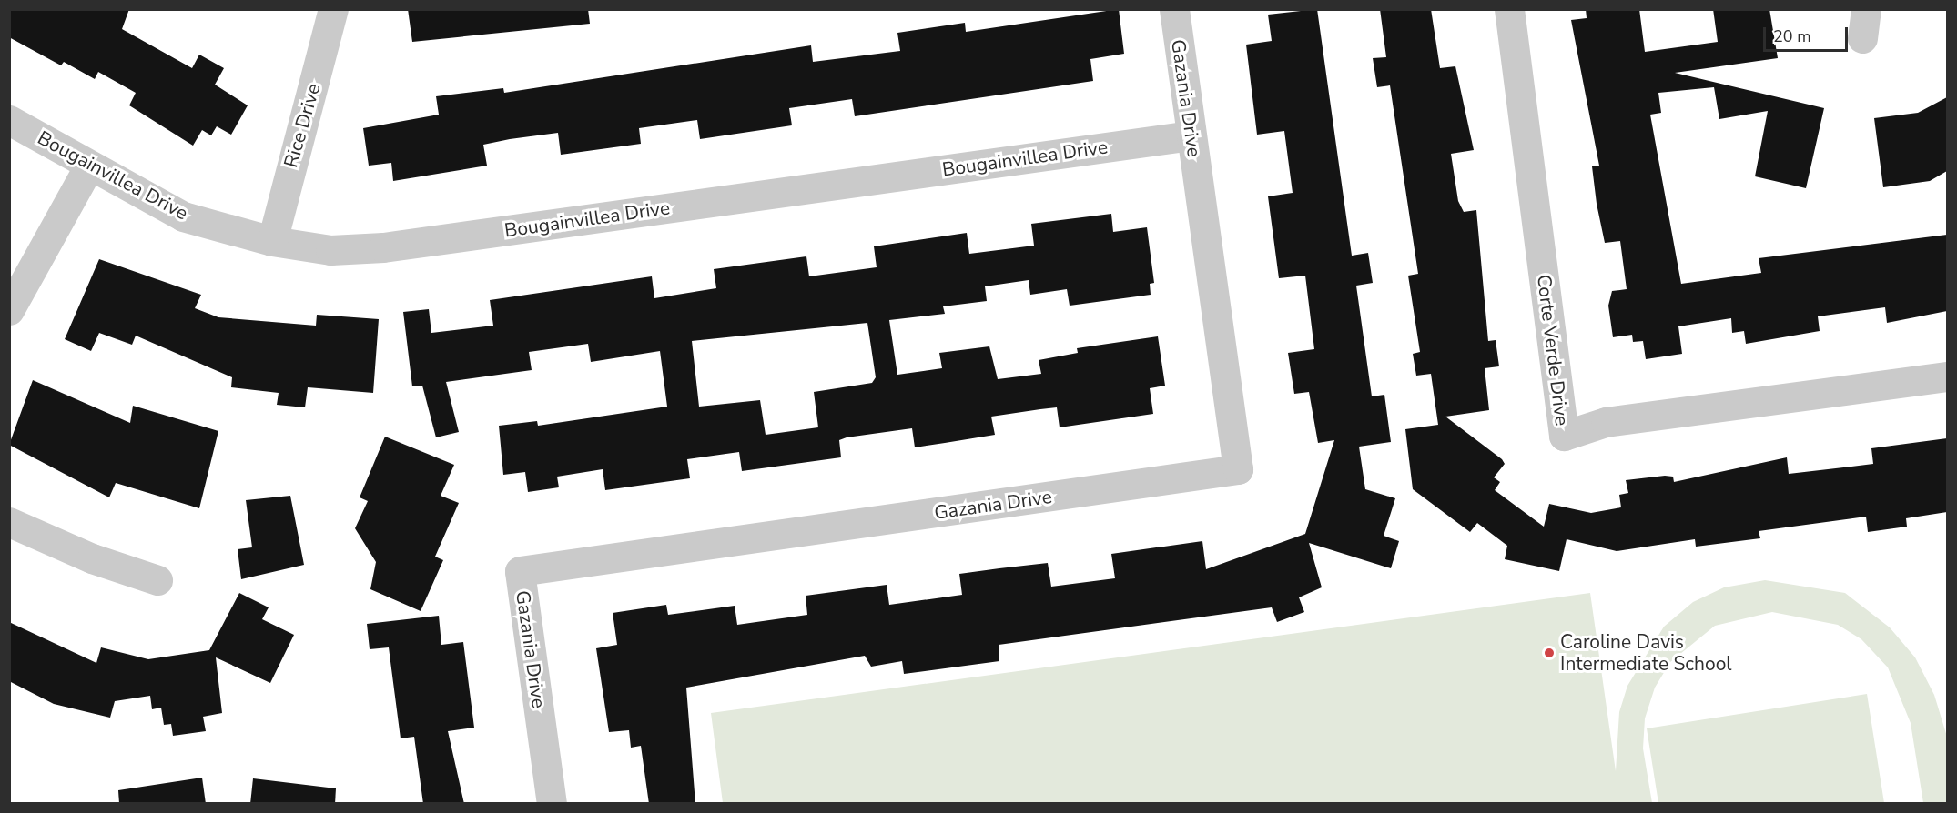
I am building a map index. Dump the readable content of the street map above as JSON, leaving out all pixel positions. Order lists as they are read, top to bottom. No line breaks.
{"streets":{"street":["Gazania Drive","Rice Drive","Bougainvillea Drive","Corte Verde Drive"]},"crossings":[["Gazania Drive","Bougainvillea Drive"],["Rice Drive","Bougainvillea Drive"]],"places":["Caroline Davis Intermediate School"],"scale_bar":"20 m"}
